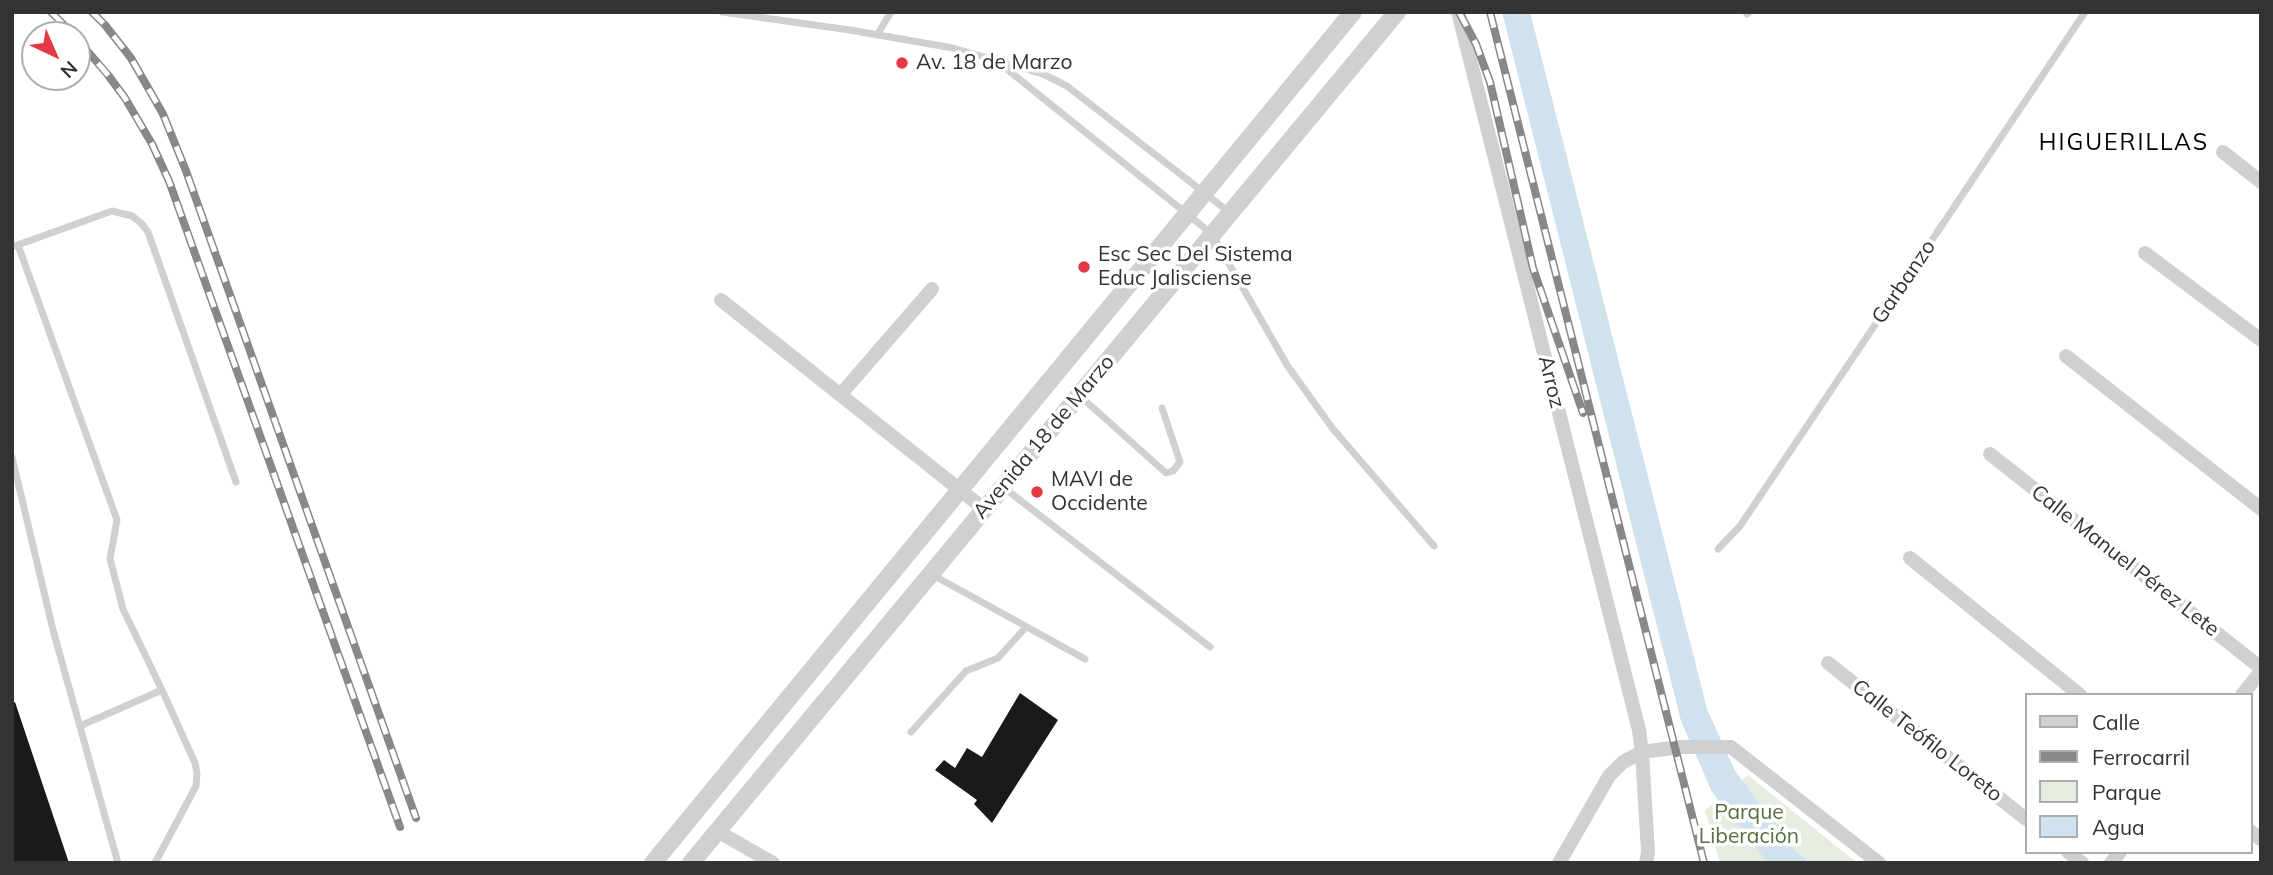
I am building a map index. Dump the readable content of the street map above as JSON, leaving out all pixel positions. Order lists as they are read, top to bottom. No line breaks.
{"streets":{"street":["Arroz","Avenida 18 de Marzo","Calle Manuel Pérez Lete","Calle Teófilo Loreto"],"lane":["Garbanzo"]},"districts":["HIGUERILLAS"],"parks":["Parque Liberación"],"places":["Av. 18 de Marzo","Esc Sec Del Sistema Educ Jalisciense","MAVI de Occidente"],"legend":["Calle","Ferrocarril","Parque","Agua"],"north":"bottom right"}
